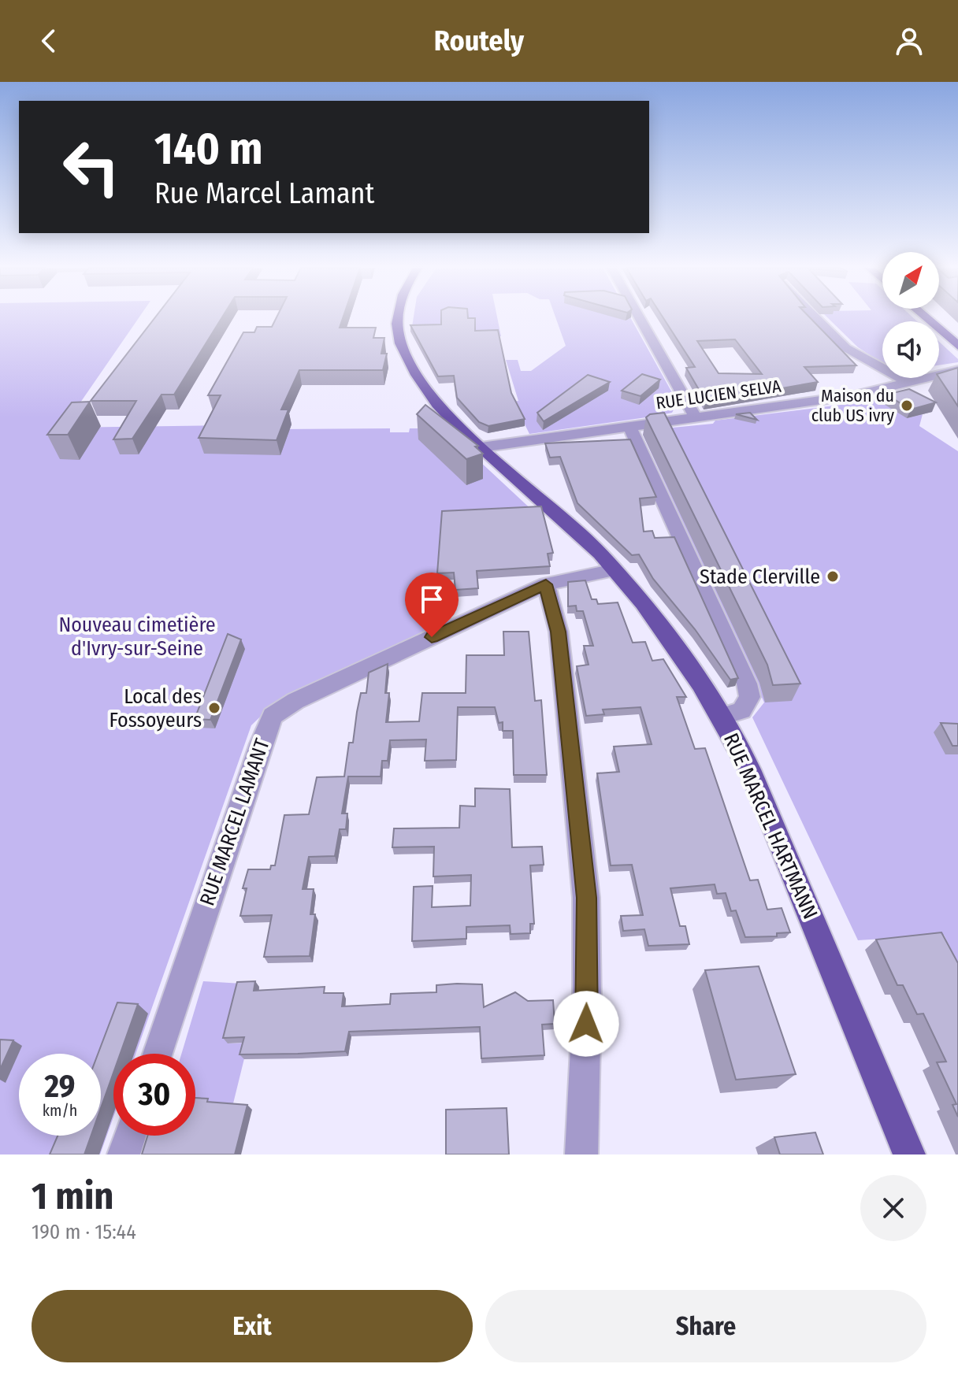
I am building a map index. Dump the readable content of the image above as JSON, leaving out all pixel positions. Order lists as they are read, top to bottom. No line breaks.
{"streets":{"main road":["RUE MARCEL HARTMANN"],"street":["RUE LUCIEN SELVA","RUE MARCEL LAMANT"]},"crossings":[["RUE LUCIEN SELVA","RUE MARCEL HARTMANN"],["RUE MARCEL LAMANT","RUE MARCEL HARTMANN"]],"parks":["Nouveau cimetière d'Ivry-sur-Seine"],"places":["Maison du club US ivry","Stade Clerville","Local des Fossoyeurs"],"north":"top right","page":{"header":"Routely","turn":["140 m","Rue Marcel Lamant"],"speed":"29 km/h","limit":"30","heading":["1 min","190 m · 15:44"],"buttons":["Exit","Share"]}}
